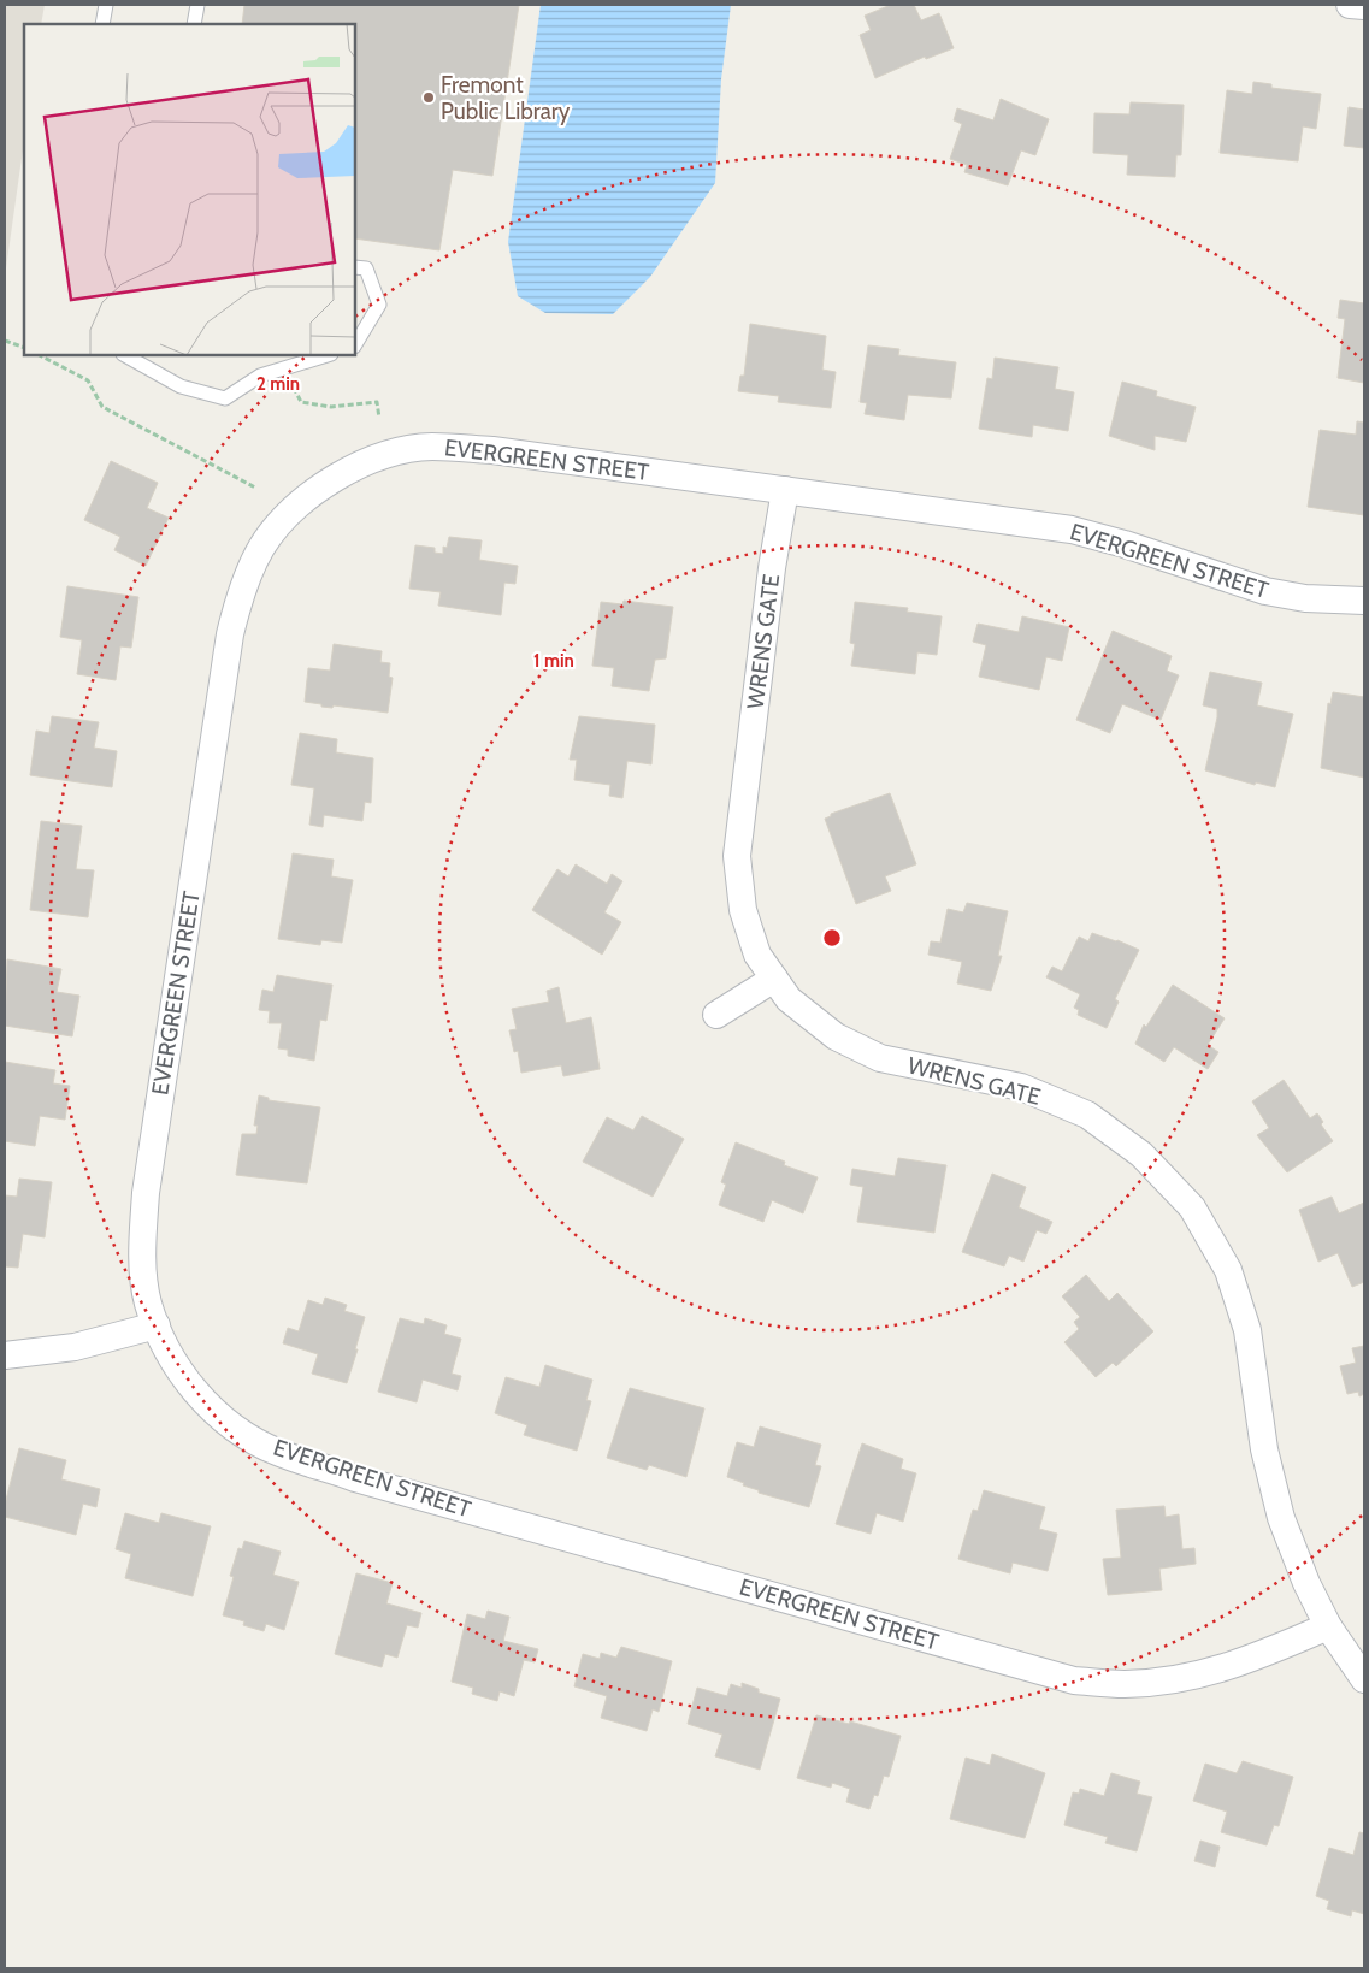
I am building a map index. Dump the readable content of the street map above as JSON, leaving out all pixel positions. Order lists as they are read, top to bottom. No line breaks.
{"streets":{"street":["EVERGREEN STREET","WRENS GATE"]},"crossings":[["EVERGREEN STREET","WRENS GATE"]],"places":["Fremont Public Library"],"rings":["2 min","1 min"]}
